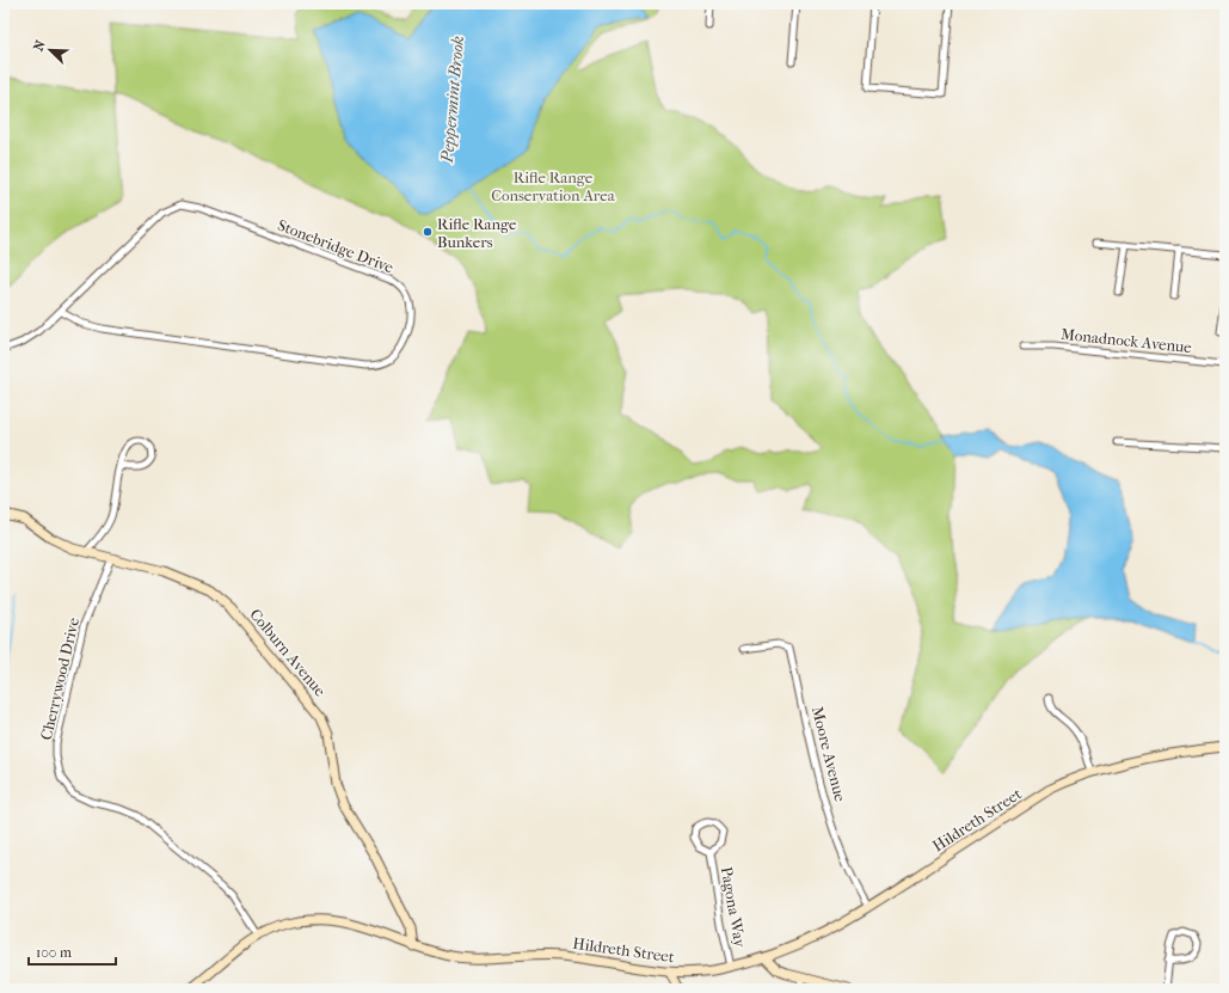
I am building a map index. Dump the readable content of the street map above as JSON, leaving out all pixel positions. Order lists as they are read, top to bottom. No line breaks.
{"streets":{"street":["Stonebridge Drive","Monadnock Avenue","Colburn Avenue","Cherrywood Drive","Moore Avenue","Hildreth Street","Pagona Way"]},"crossings":[["Colburn Avenue","Cherrywood Drive"],["Colburn Avenue","Hildreth Street"],["Cherrywood Drive","Hildreth Street"],["Moore Avenue","Hildreth Street"],["Hildreth Street","Pagona Way"]],"water":["Peppermint Brook"],"parks":["Rifle Range Conservation Area"],"places":["Rifle Range Bunkers"],"scale_bar":"100 m","north":"top left"}
